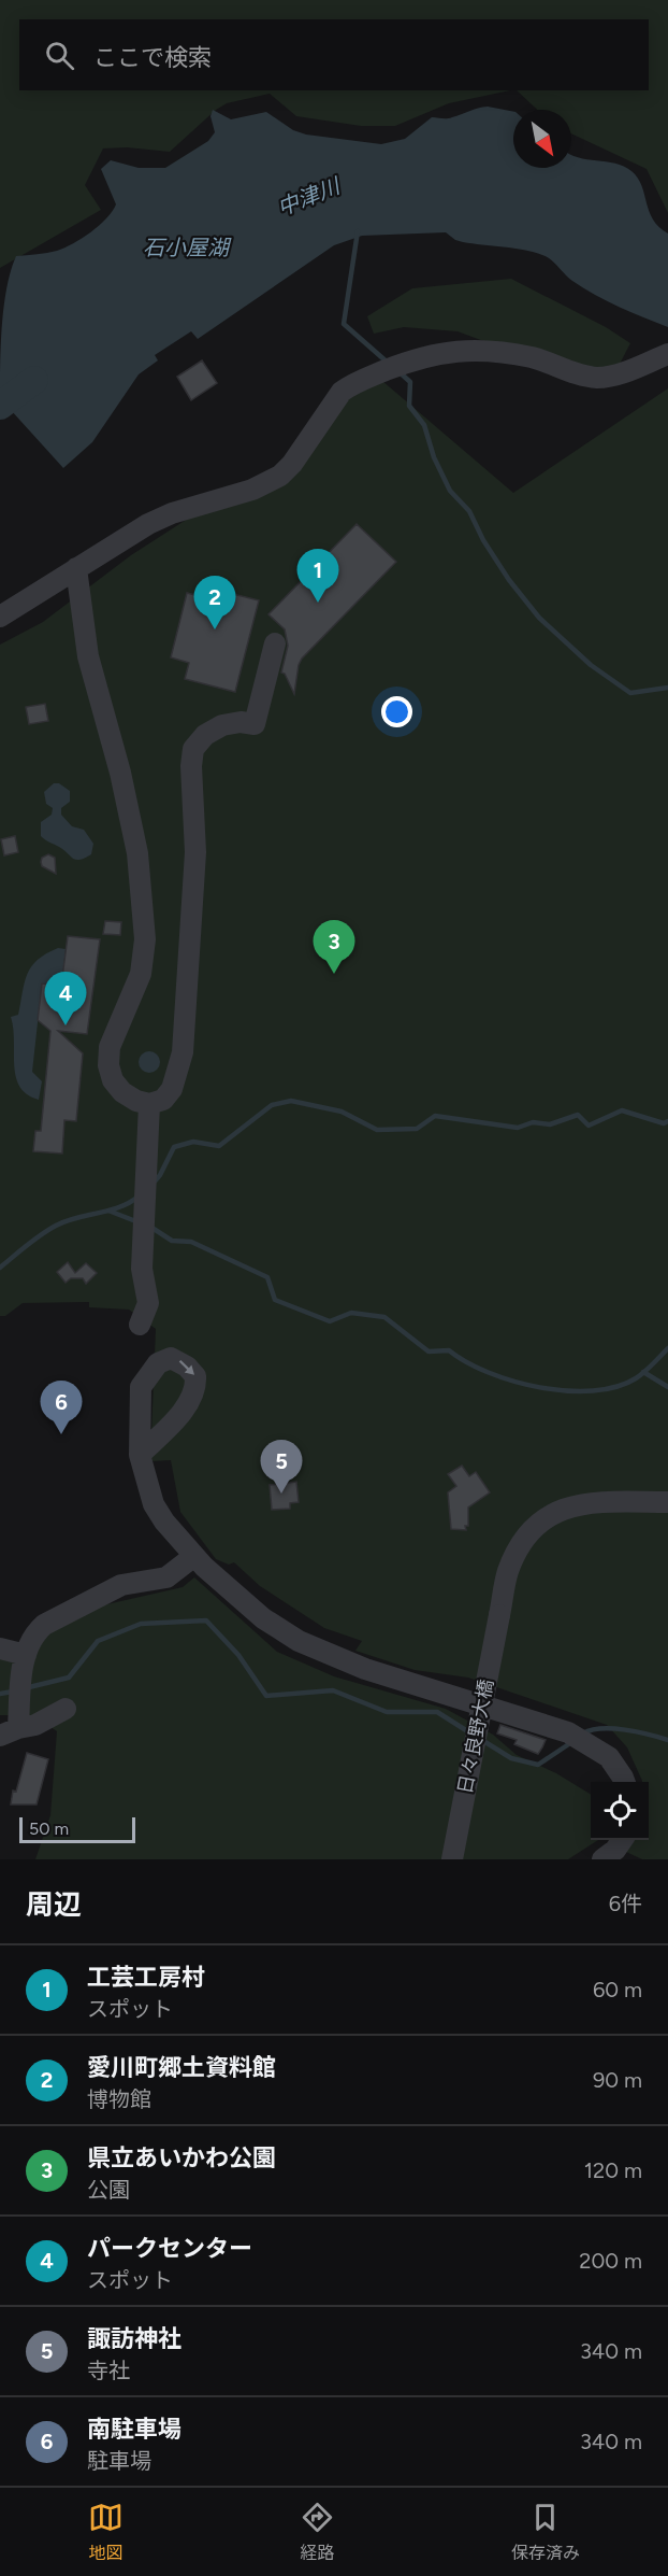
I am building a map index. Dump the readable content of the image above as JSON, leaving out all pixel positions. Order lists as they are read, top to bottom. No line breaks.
{"streets":{"street":["日々良野大橋"]},"water":["中津川","石小屋湖"],"scale_bar":"50 m","north":"bottom right","page":{"search":"ここで検索","pins":["1","2","3","4","6","5"],"scale":"50 m","heading":["周辺","6件"],"list":[{"mark":"1","name":"工芸工房村","note":"スポット","value":"60 m"},{"mark":"2","name":"愛川町郷土資料館","note":"博物館","value":"90 m"},{"mark":"3","name":"県立あいかわ公園","note":"公園","value":"120 m"},{"mark":"4","name":"パークセンター","note":"スポット","value":"200 m"},{"mark":"5","name":"諏訪神社","note":"寺社","value":"340 m"},{"mark":"6","name":"南駐車場","note":"駐車場","value":"340 m"}],"nav":["地図","経路","保存済み"]}}
